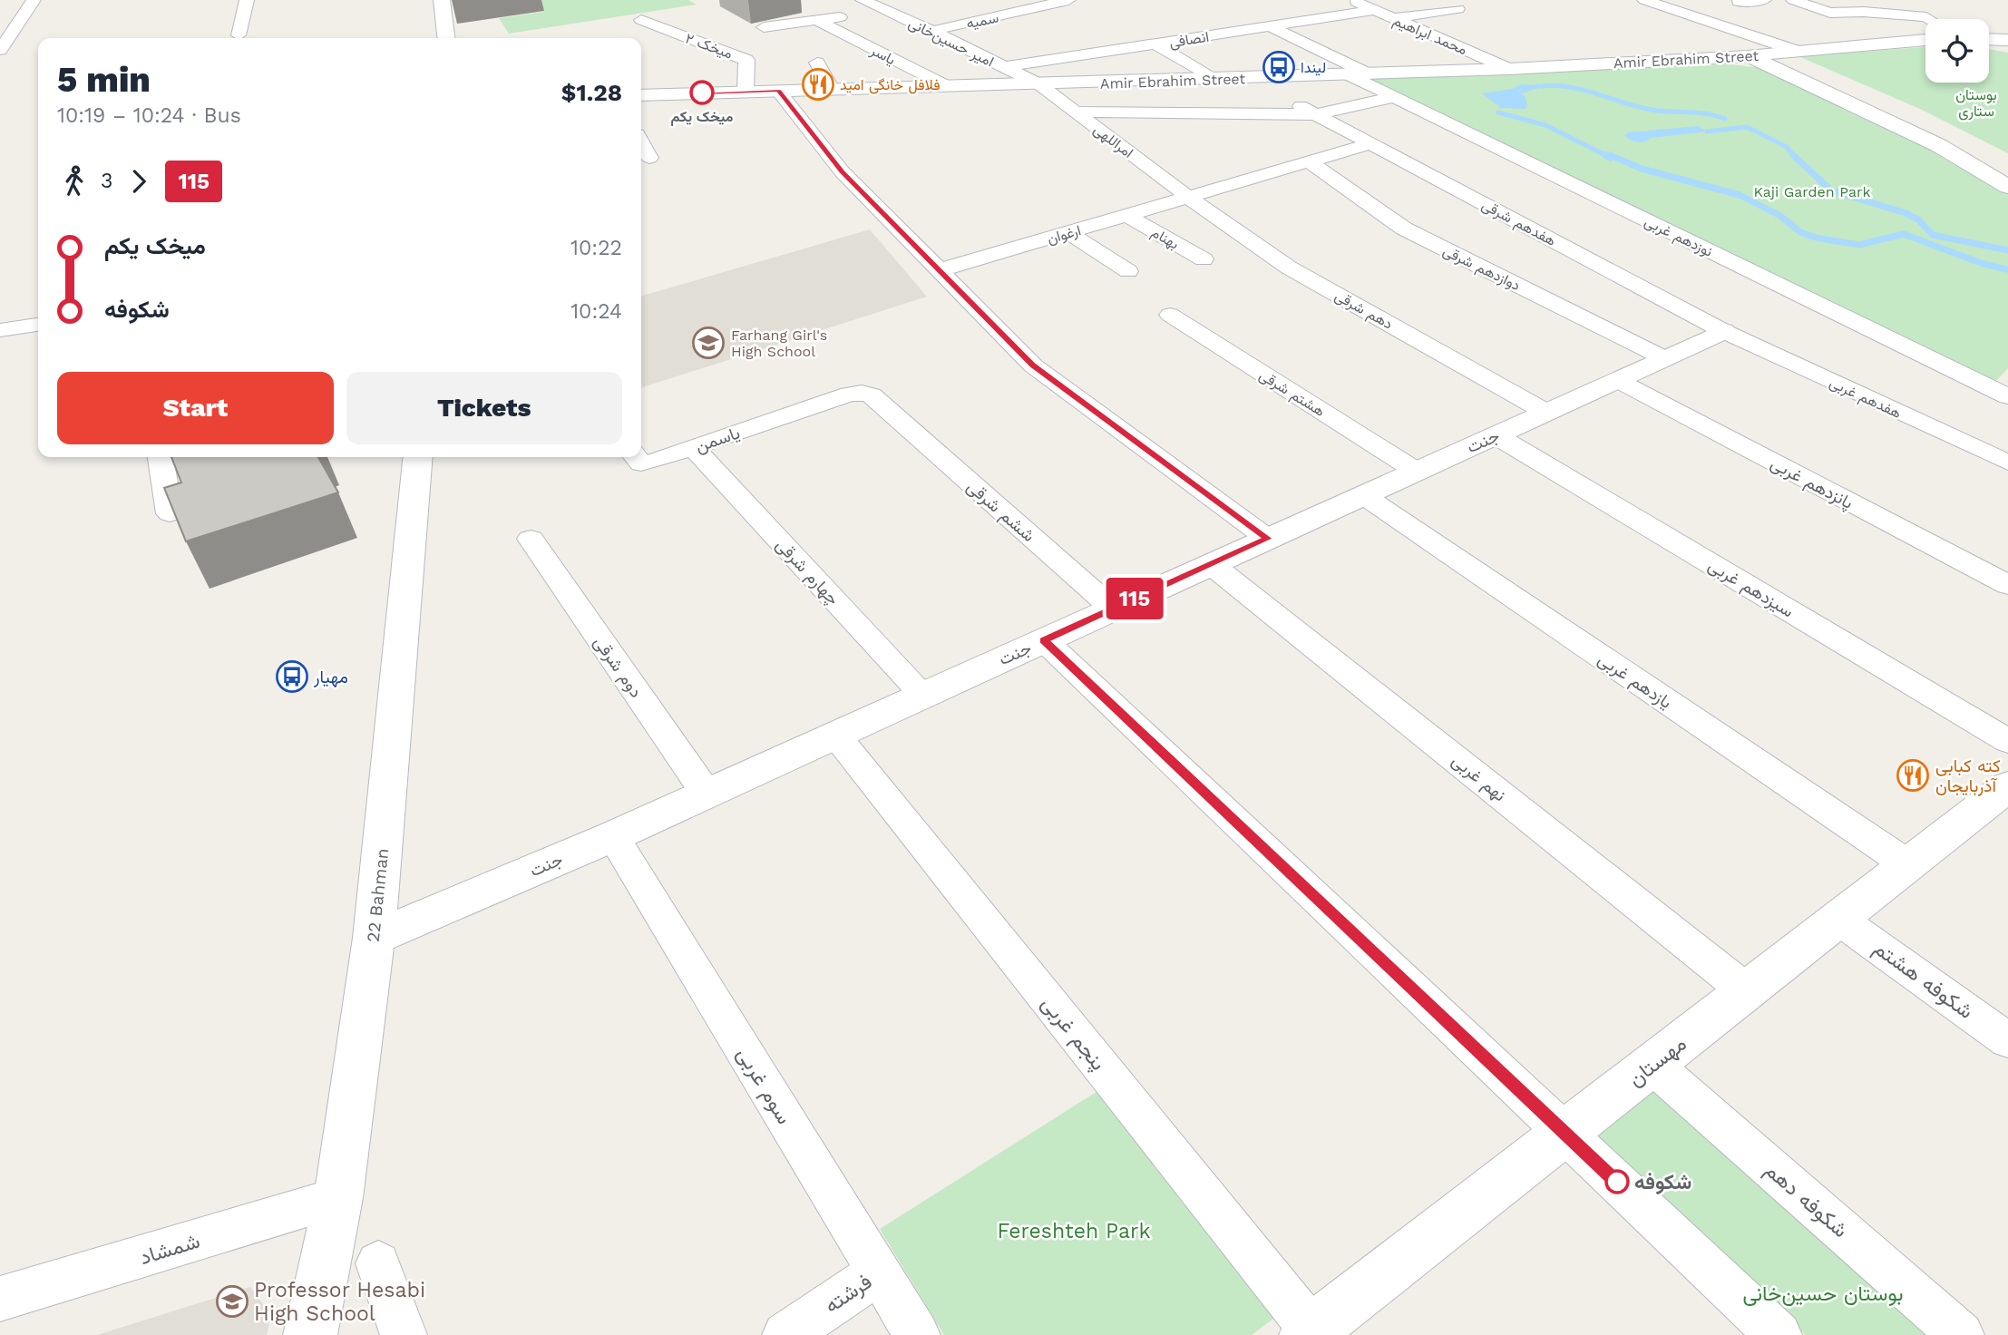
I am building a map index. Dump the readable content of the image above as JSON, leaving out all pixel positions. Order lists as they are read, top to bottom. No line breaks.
{"streets":{"main road":["Amir Ebrahim Street","جنت","22 Bahman","مهستان"],"street":["سمیه","محمد ابراهیم","انصافی","امیر حسین‌خانی","میخک ۲","یاسر","امراللهی","هفدهم شرقی","ارغوان","نوزدهم غربی","بهنام","دوازدهم شرقی","دهم شرقی","هشتم شرقی","هفدهم غربی","یاسمن","پانزدهم غربی","ششم شرقی","چهارم شرقی","سیزدهم غربی","دوم شرقی","یازدهم غربی","نهم غربی","شکوفه هشتم","پنجم غربی","سوم غربی","شکوفه دهم","شمشاد","فرشته"]},"crossings":[["سمیه","امیر حسین‌خانی"],["محمد ابراهیم","انصافی"],["محمد ابراهیم","Amir Ebrahim Street"],["انصافی","امیر حسین‌خانی"],["امیر حسین‌خانی","Amir Ebrahim Street"],["امیر حسین‌خانی","امراللهی"],["میخک ۲","Amir Ebrahim Street"],["یاسر","Amir Ebrahim Street"],["Amir Ebrahim Street","امراللهی"],["Amir Ebrahim Street","نوزدهم غربی"],["امراللهی","هفدهم شرقی"],["امراللهی","ارغوان"],["امراللهی","دهم شرقی"],["هفدهم شرقی","ارغوان"],["هفدهم شرقی","نوزدهم غربی"],["هفدهم شرقی","هفدهم غربی"],["هفدهم شرقی","جنت"],["ارغوان","بهنام"],["ارغوان","دوازدهم شرقی"],["ارغوان","دهم شرقی"],["دوازدهم شرقی","جنت"],["دهم شرقی","جنت"],["هشتم شرقی","جنت"],["هفدهم غربی","جنت"],["یاسمن","ششم شرقی"],["یاسمن","چهارم شرقی"],["جنت","پانزدهم غربی"],["جنت","ششم شرقی"],["جنت","چهارم شرقی"],["جنت","سیزدهم غربی"],["جنت","دوم شرقی"],["جنت","یازدهم غربی"],["جنت","نهم غربی"],["جنت","22 Bahman"],["جنت","پنجم غربی"],["جنت","سوم غربی"],["یازدهم غربی","مهستان"],["نهم غربی","مهستان"],["22 Bahman","شمشاد"],["شکوفه هشتم","مهستان"],["پنجم غربی","مهستان"],["مهستان","شکوفه دهم"],["سوم غربی","فرشته"]],"parks":["بوستان ستاری","Kaji Garden Park","Fereshteh Park","بوستان حسین‌خانی"],"places":{"bus stop":["لیندا","مهیار"],"restaurant":["فلافل خانگی امید","کته کبابی آذربایجان"],"other":["میخک یکم","شکوفه"],"school or university":["Farhang Girl's High School","Professor Hesabi High School"]},"lines":["bus line 115"],"page":{"on_map":"115","heading":["5 min","10:19 – 10:24 · Bus","$1.28"],"legs":["3","115"],"list":[{"name":"میخک یکم","value":"10:22"},{"name":"شکوفه","value":"10:24"}],"buttons":["Start","Tickets"]}}
